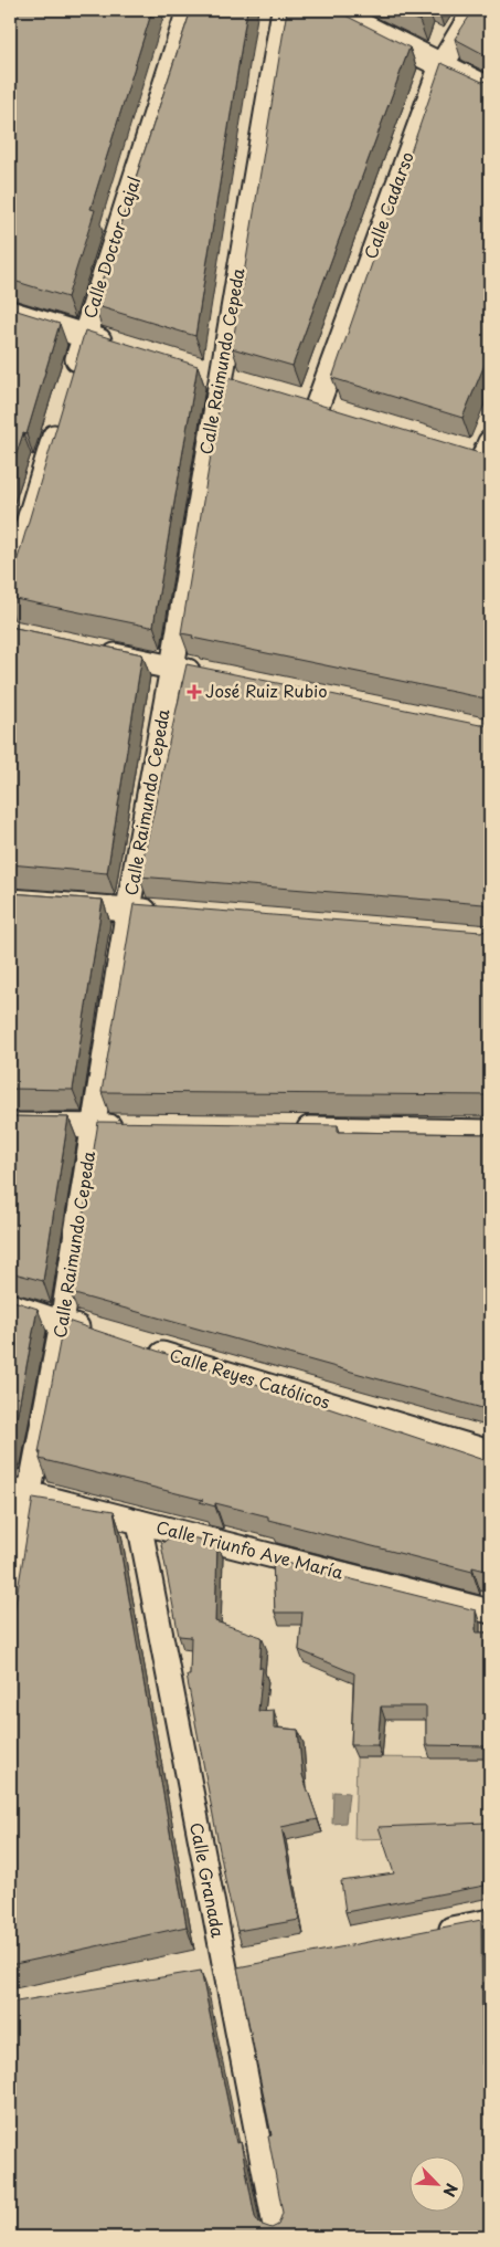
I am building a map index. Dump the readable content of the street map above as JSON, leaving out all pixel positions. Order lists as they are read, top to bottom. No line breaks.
{"streets":{"street":["Calle Cadarso","Calle Doctor Cajal","Calle Raimundo Cepeda","Calle Reyes Católicos","Calle Triunfo Ave María","Calle Granada"]},"crossings":[["Calle Raimundo Cepeda","Calle Triunfo Ave María"],["Calle Triunfo Ave María","Calle Granada"]],"places":{"health":["José Ruiz Rubio"]},"north":"bottom right"}
